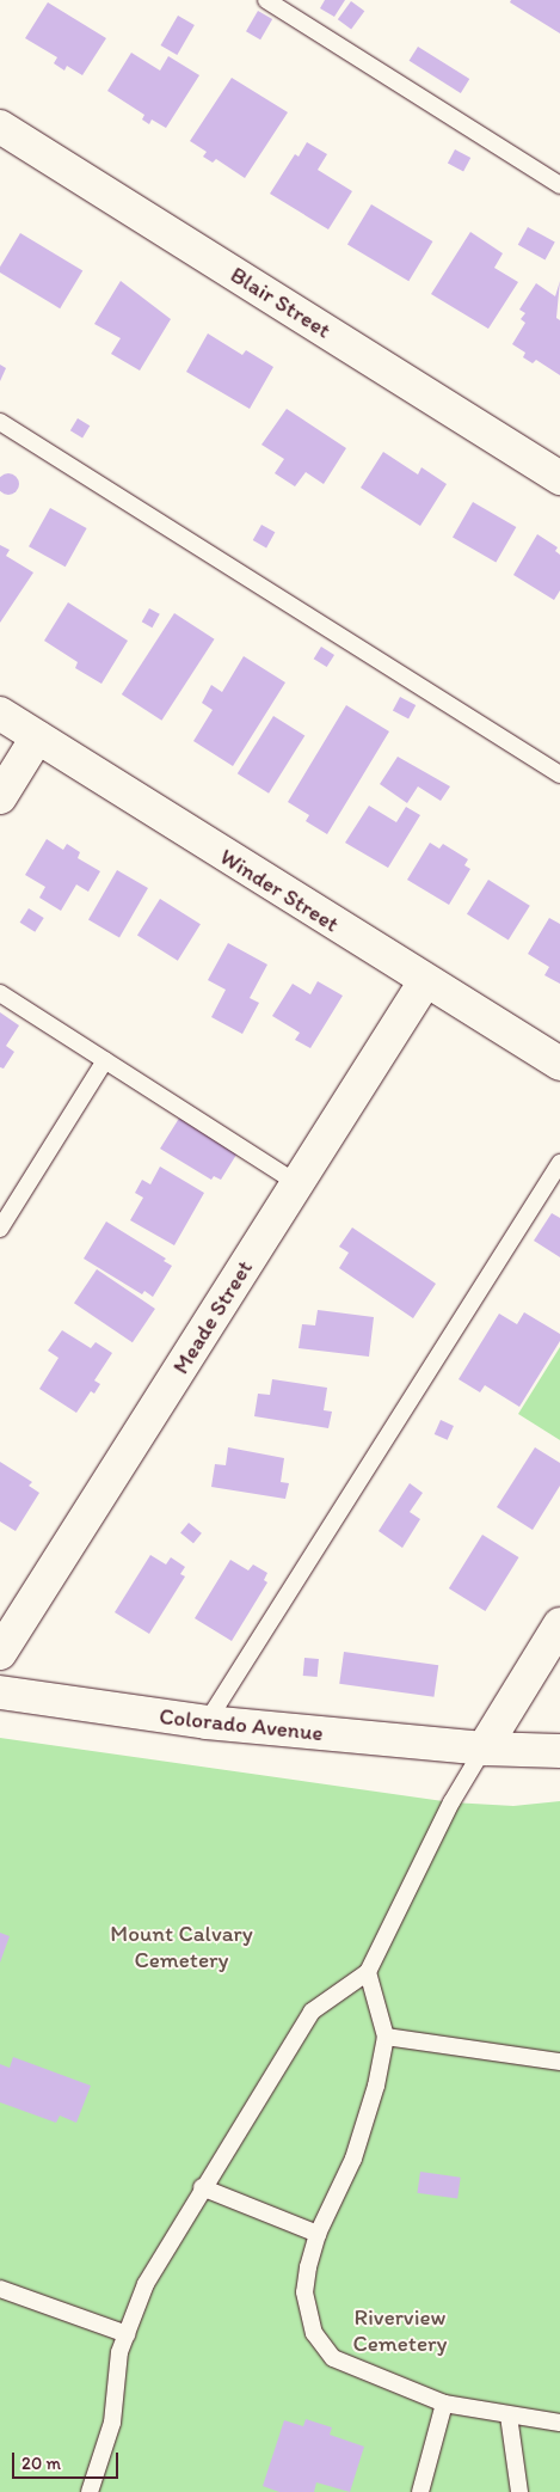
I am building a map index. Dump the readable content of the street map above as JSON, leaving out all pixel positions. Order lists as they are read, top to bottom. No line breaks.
{"streets":{"street":["Blair Street","Winder Street","Meade Street","Colorado Avenue"]},"crossings":[["Winder Street","Meade Street"]],"parks":["Mount Calvary Cemetery","Riverview Cemetery"],"scale_bar":"20 m"}
